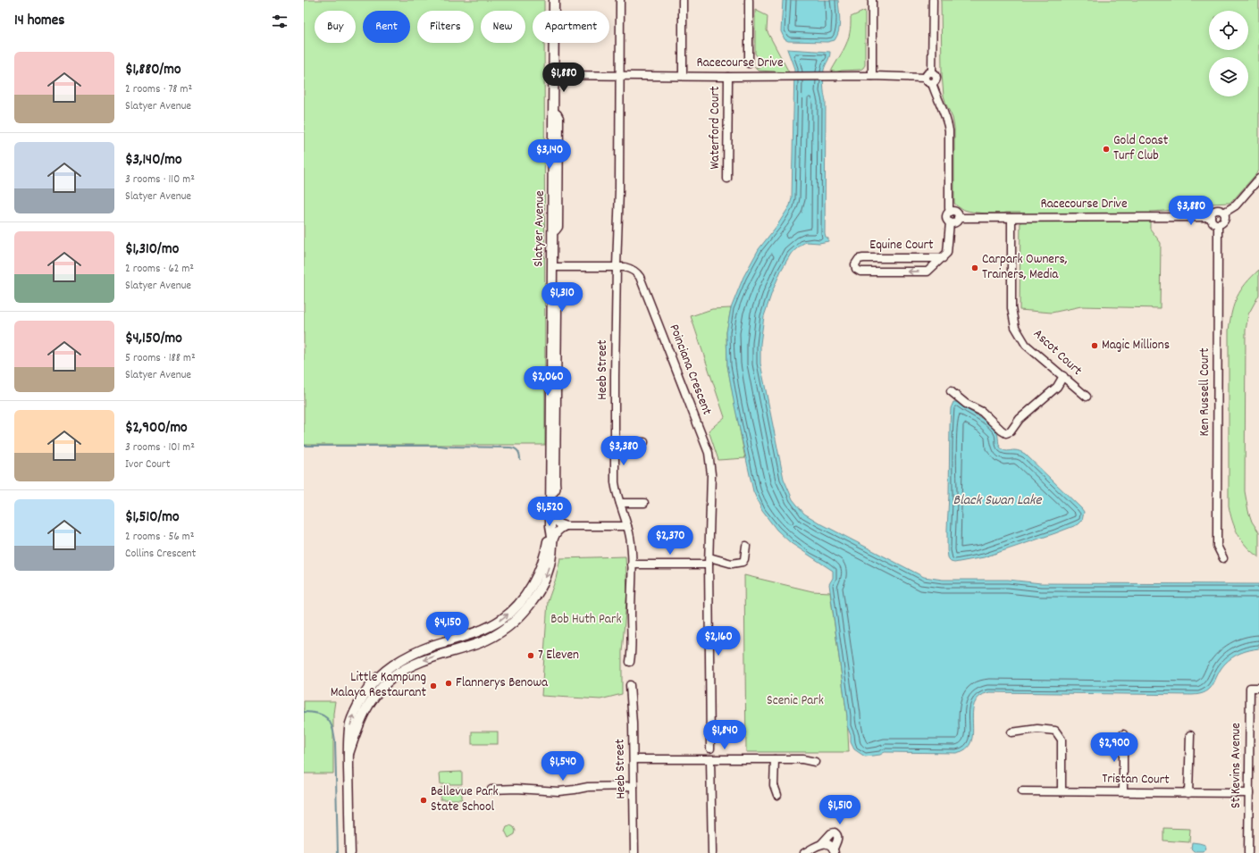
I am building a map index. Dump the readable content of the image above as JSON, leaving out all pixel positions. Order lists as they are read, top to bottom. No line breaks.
{"streets":{"main road":["Slatyer Avenue"],"street":["Racecourse Drive","Waterford Court","Equine Court","Ascot Court","Heeb Street","Poinciana Crescent","Ken Russell Court","St Kevins Avenue","Tristan Court"]},"crossings":[["Racecourse Drive","Waterford Court"],["Racecourse Drive","Slatyer Avenue"],["Racecourse Drive","Equine Court"],["Racecourse Drive","Ascot Court"],["Racecourse Drive","Heeb Street"],["Racecourse Drive","Ken Russell Court"],["Slatyer Avenue","Poinciana Crescent"],["Heeb Street","Poinciana Crescent"],["St Kevins Avenue","Tristan Court"]],"water":["Black Swan Lake"],"parks":["Bob Huth Park","Scenic Park"],"places":["Gold Coast Turf Club","Carpark Owners, Trainers, Media","Magic Millions","7 Eleven","Flannerys Benowa","Little Kampung Malaya Restaurant","Bellevue Park State School"],"page":{"heading":"14 homes","chip":["Buy","Rent","Filters","New","Apartment"],"list":[{"name":"$1,880/mo","note":"2 rooms · 78 m² · Slatyer Avenue"},{"name":"$3,140/mo","note":"3 rooms · 110 m² · Slatyer Avenue"},{"name":"$1,310/mo","note":"2 rooms · 62 m² · Slatyer Avenue"},{"name":"$4,150/mo","note":"5 rooms · 188 m² · Slatyer Avenue"},{"name":"$2,900/mo","note":"3 rooms · 101 m² · Ivor Court"},{"name":"$1,510/mo","note":"2 rooms · 56 m² · Collins Crescent"}],"price":["$1,880","$3,140","$3,880","$1,310","$2,060","$3,380","$1,520","$2,370","$4,150","$2,160","$1,840","$2,900","$1,540","$1,510"]}}
